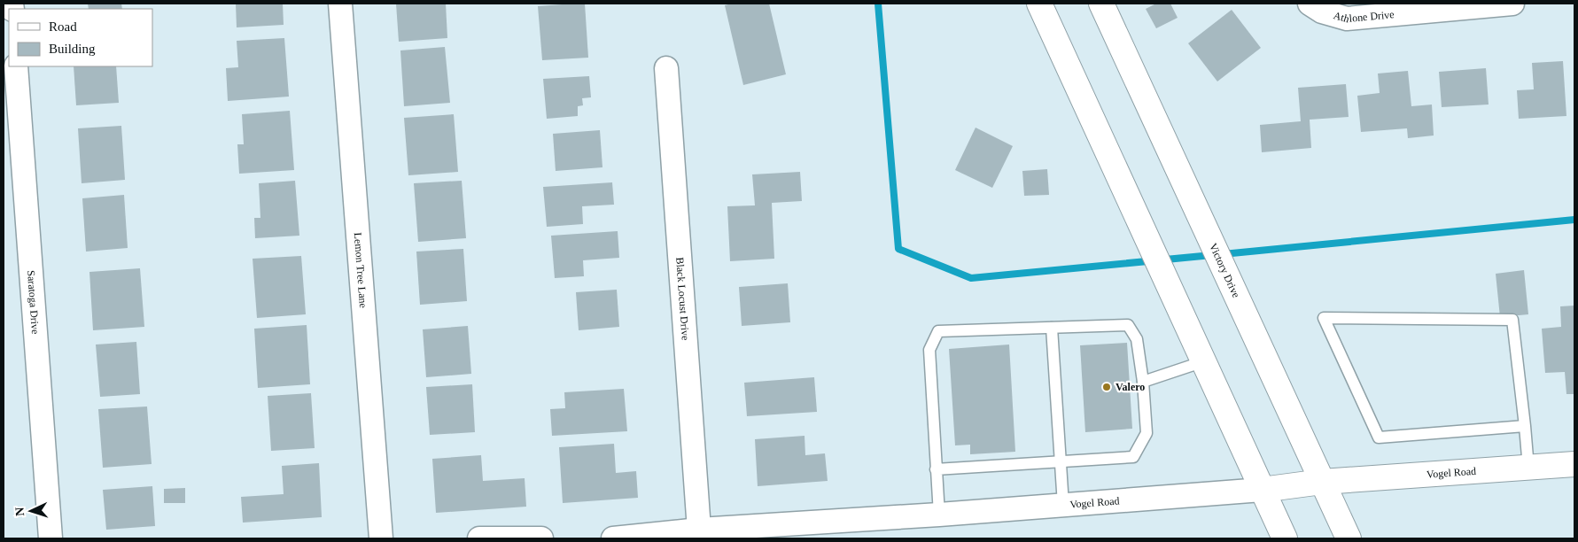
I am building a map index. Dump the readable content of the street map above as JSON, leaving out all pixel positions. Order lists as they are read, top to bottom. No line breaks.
{"streets":{"main road":["Victory Drive","Vogel Road"],"street":["Athlone Drive","Lemon Tree Lane","Black Locust Drive","Saratoga Drive"]},"crossings":[["Victory Drive","Vogel Road"],["Black Locust Drive","Vogel Road"]],"places":["Valero"],"legend":["Road","Building"],"north":"left"}
